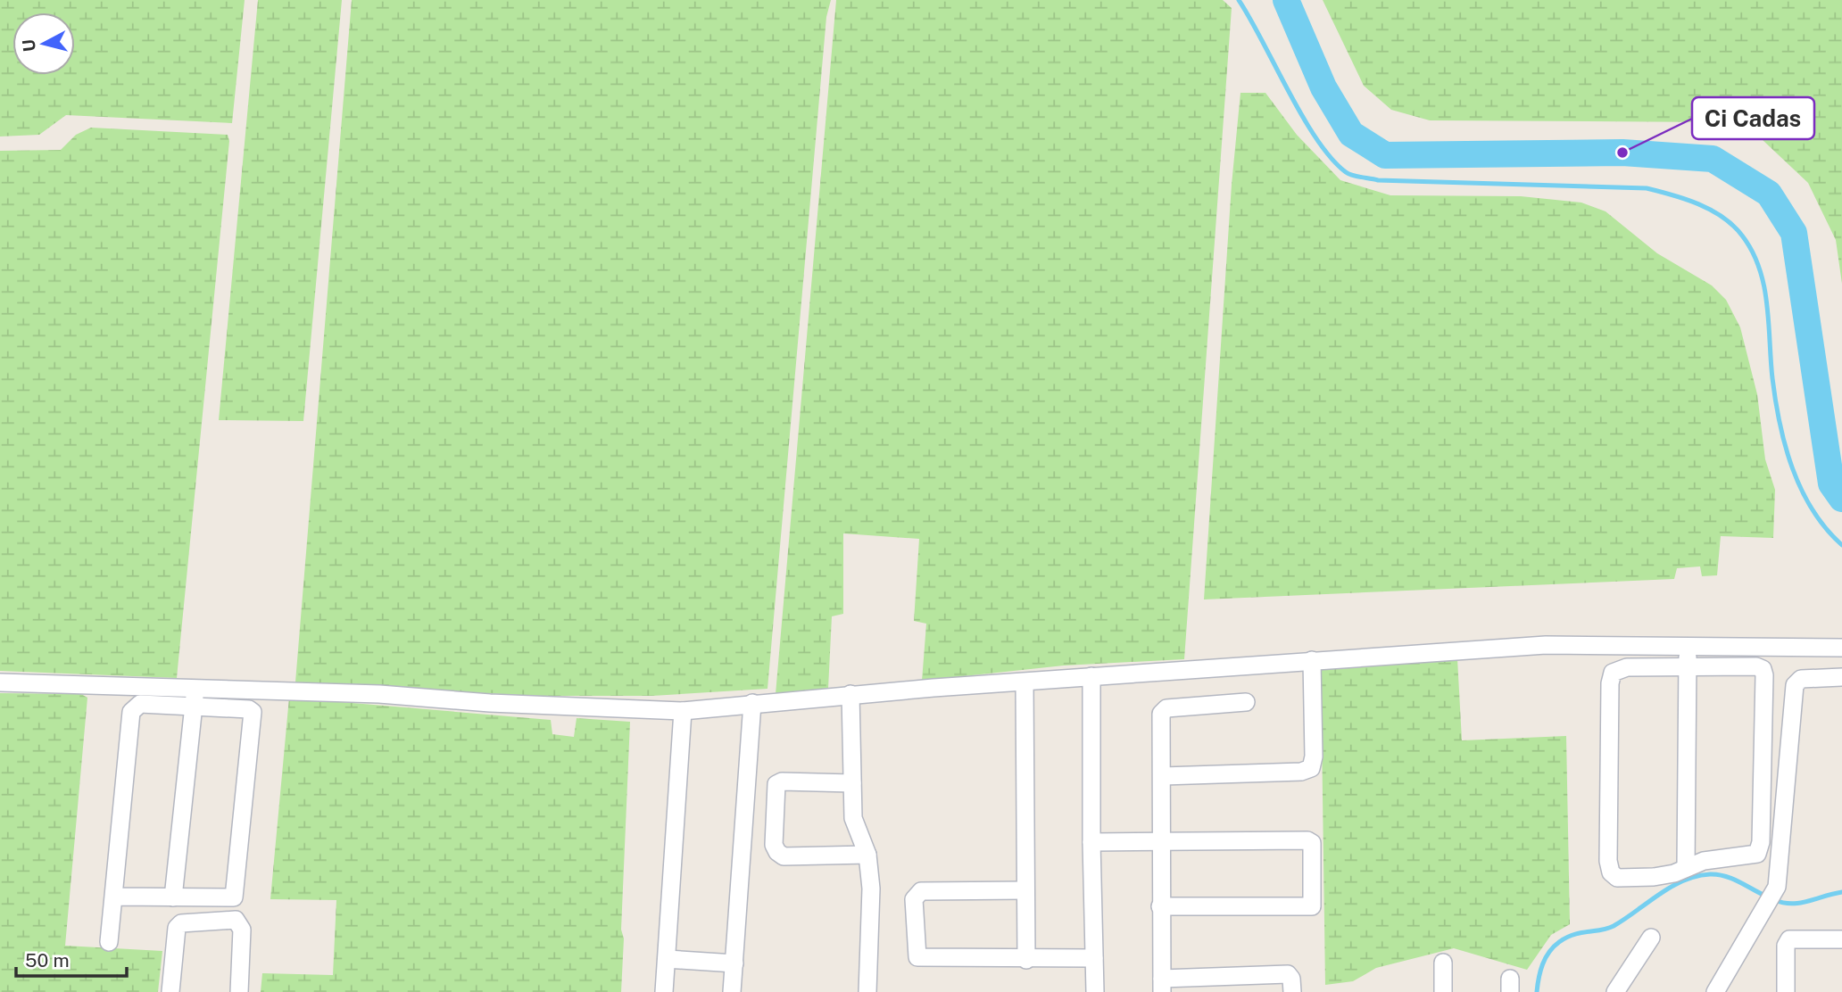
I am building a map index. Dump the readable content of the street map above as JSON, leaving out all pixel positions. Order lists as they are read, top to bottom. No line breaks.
{"places":["Ci Cadas"],"scale_bar":"50 m","north":"left"}
